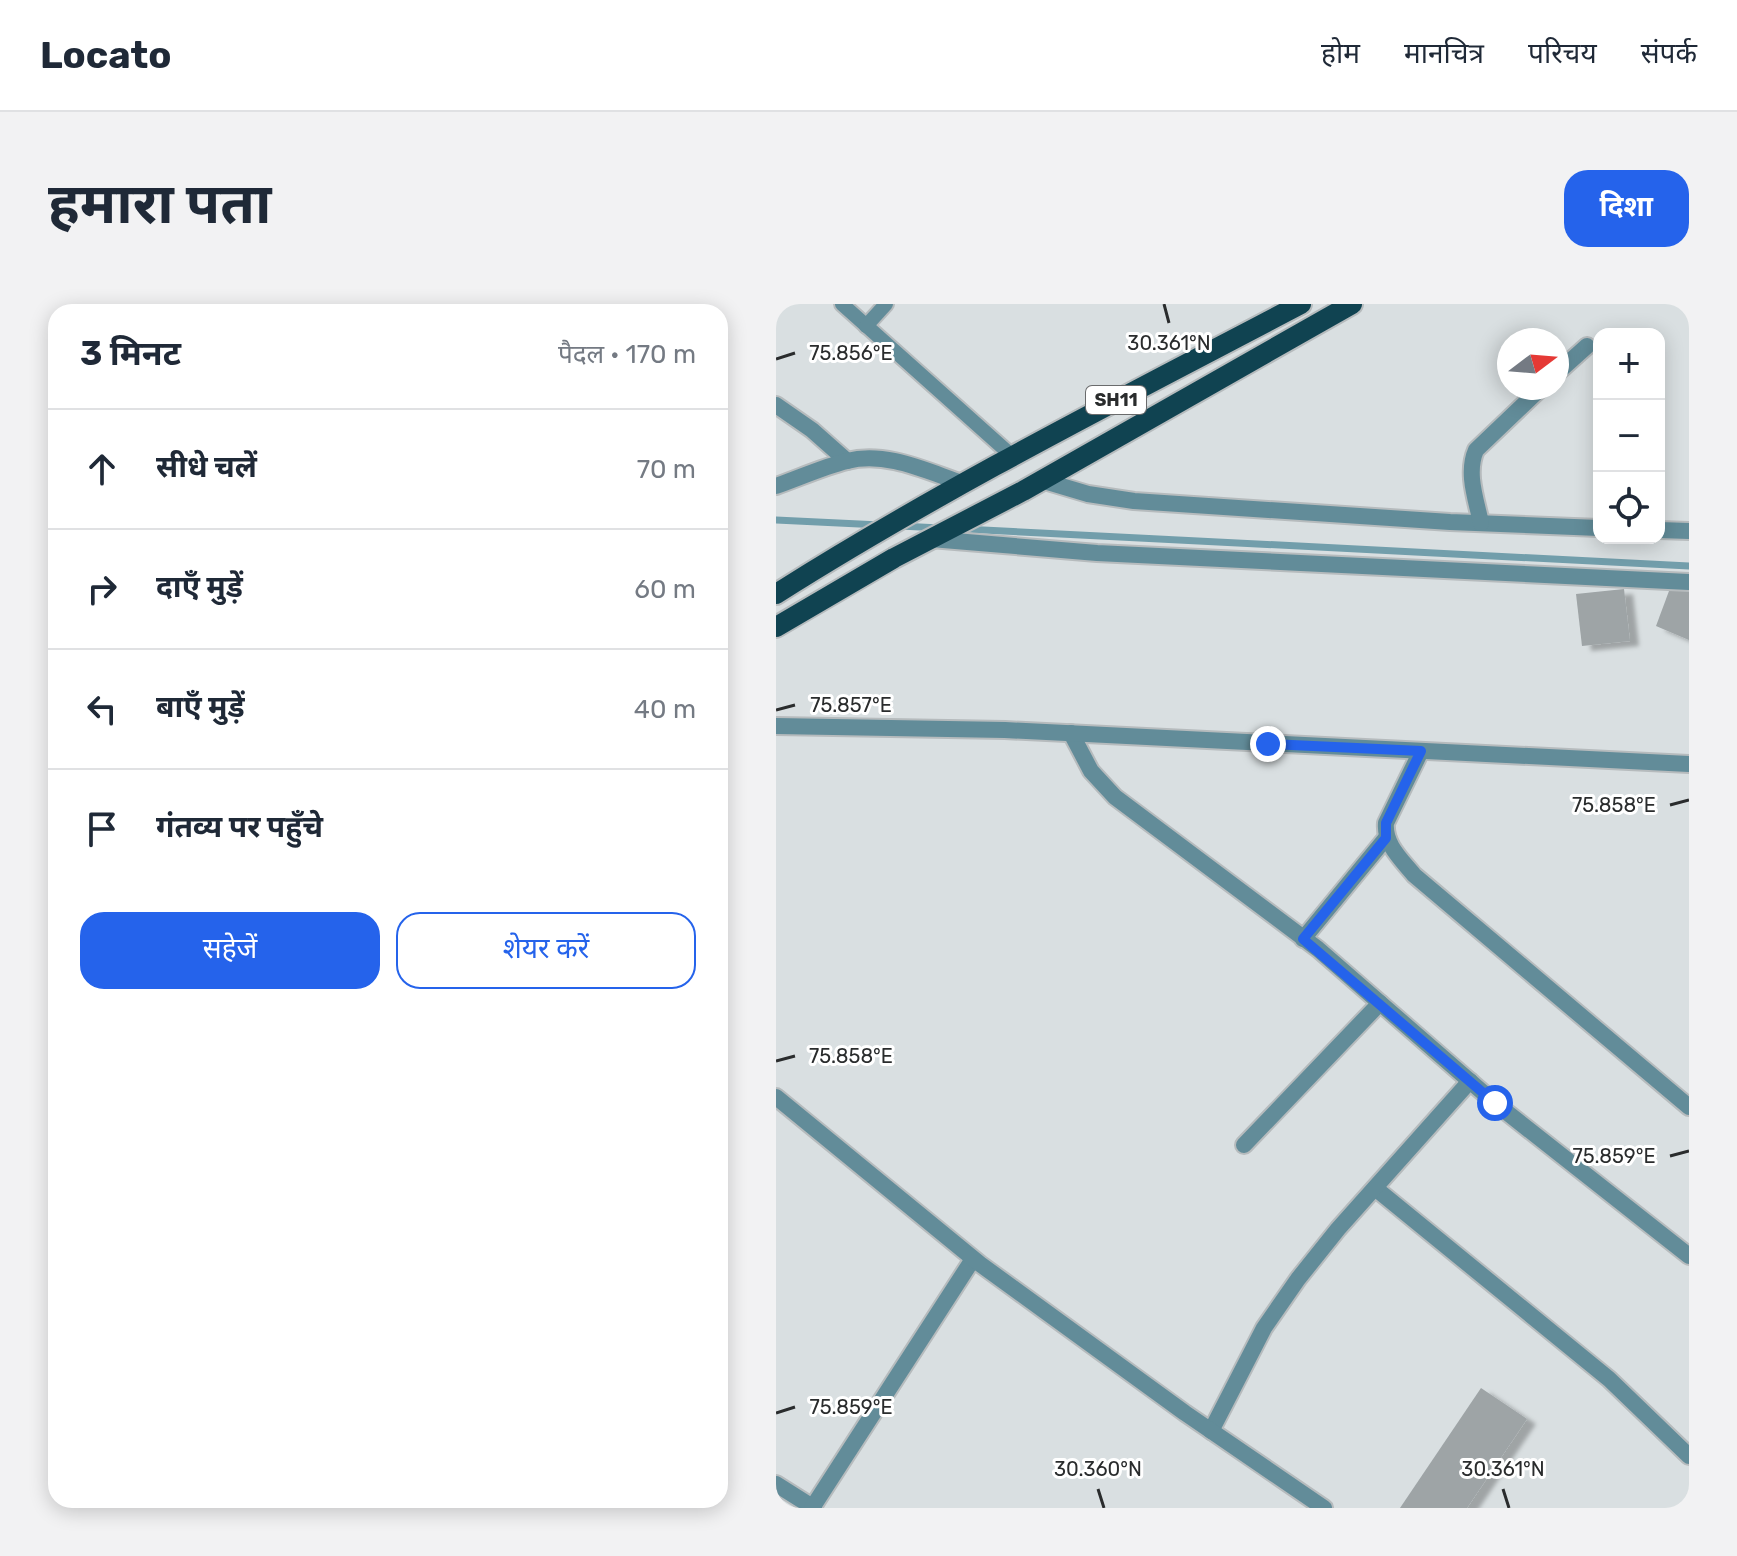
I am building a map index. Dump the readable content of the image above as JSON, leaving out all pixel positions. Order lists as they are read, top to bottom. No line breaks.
{"streets":{"main road":["SH11"]},"north":"right","page":{"header":"Locato","nav":["होम","मानचित्र","परिचय","संपर्क"],"buttons":["दिशा",["सहेजें","शेयर करें"]],"title":"हमारा पता","heading":["3 मिनट","पैदल · 170 m"],"map_buttons":["+","−"],"list":[["सीधे चलें","70 m"],["दाएँ मुड़ें","60 m"],["बाएँ मुड़ें","40 m"],"गंतव्य पर पहुँचे"]},"coordinates":["30.361°N","75.856°E","75.857°E","75.858°E","75.859°E","30.360°N"]}
